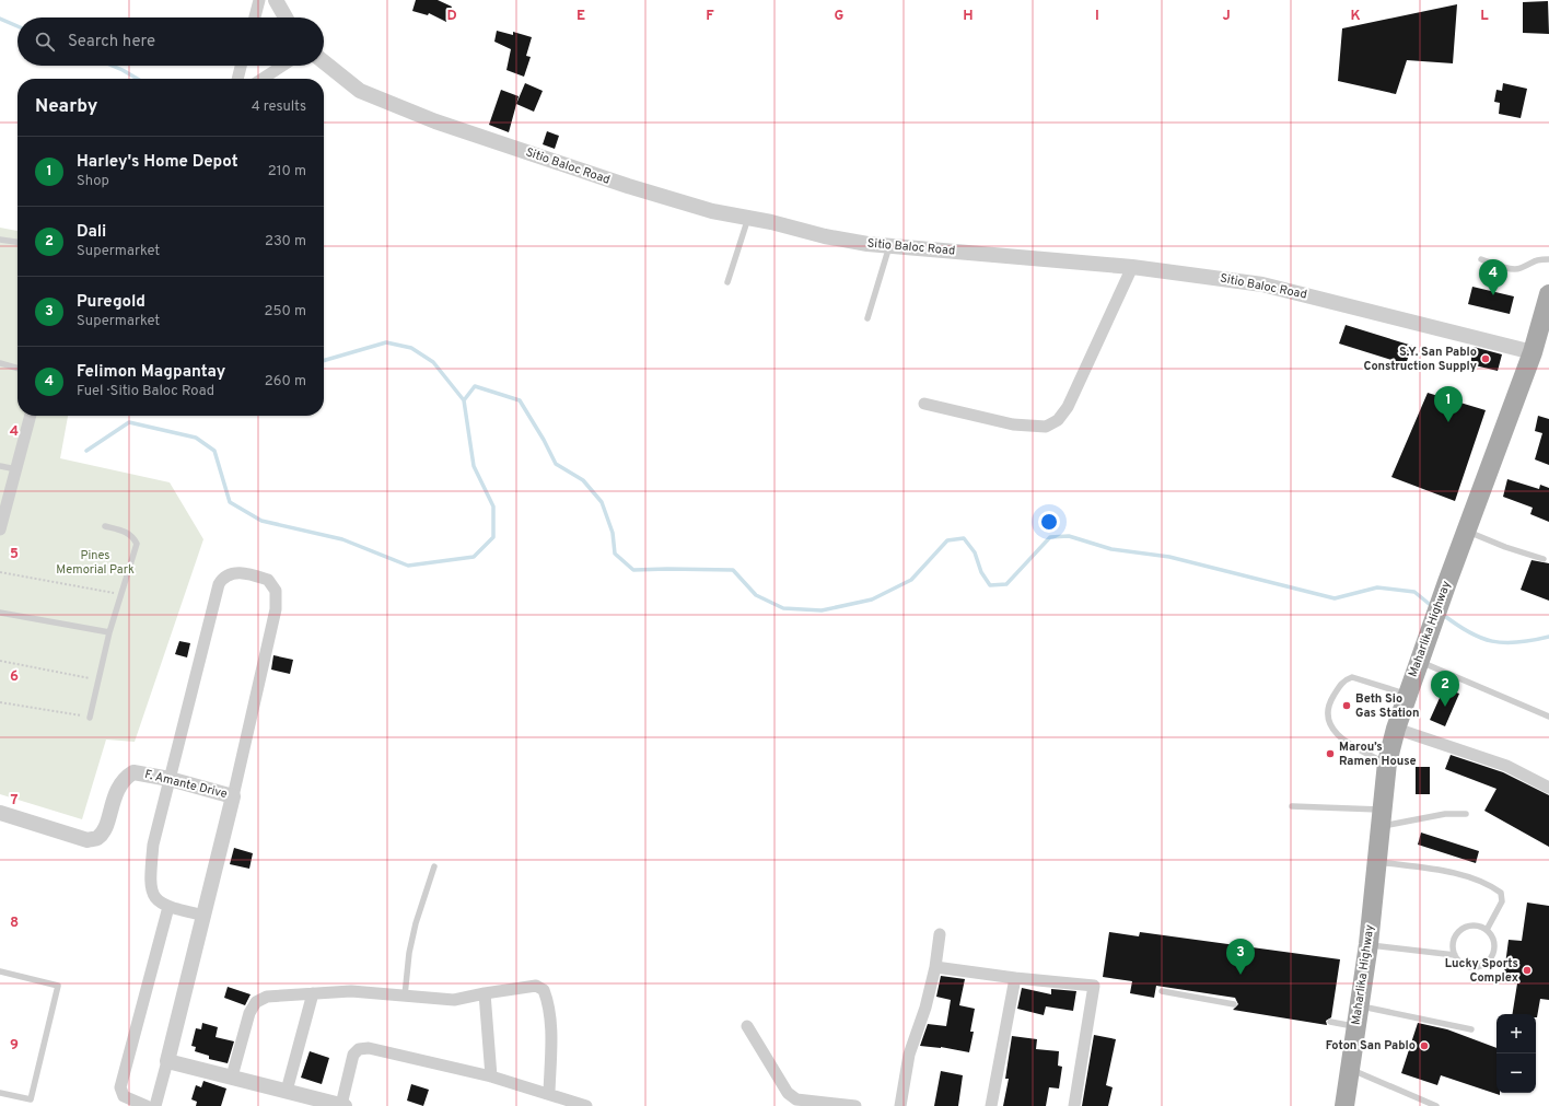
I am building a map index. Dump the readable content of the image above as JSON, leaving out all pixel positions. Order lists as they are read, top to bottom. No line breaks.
{"streets":{"main road":["Maharlika Highway"],"street":["Sitio Baloc Road","F. Amante Drive"]},"crossings":[["Sitio Baloc Road","Maharlika Highway"]],"parks":["Pines Memorial Park"],"places":["S.Y. San Pablo Construction Supply","Beth Sio Gas Station","Marou’s Ramen House","Lucky Sports Complex","Foton San Pablo"],"page":{"search":"Search here","heading":["Nearby","4 results"],"list":[{"mark":"1","name":"Harley's Home Depot","note":"Shop","value":"210 m"},{"mark":"2","name":"Dali","note":"Supermarket","value":"230 m"},{"mark":"3","name":"Puregold","note":"Supermarket","value":"250 m"},{"mark":"4","name":"Felimon Magpantay","note":"Fuel · Sitio Baloc Road","value":"260 m"}],"pins":["4","1","2","3"],"map_buttons":["+","−"]},"grid":{"columns":["D","E","F","G","H","I","J","K","L"],"rows":["4","5","6","7","8","9"]}}
